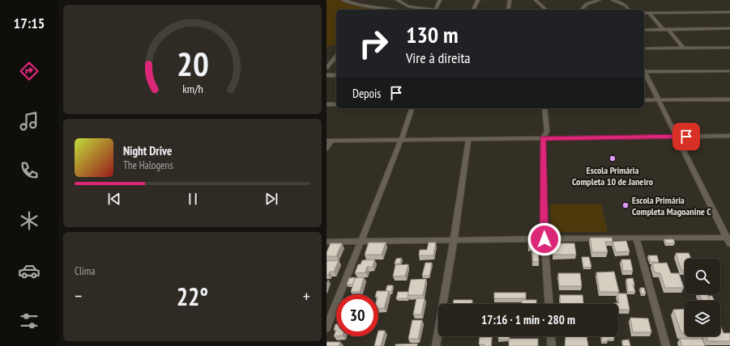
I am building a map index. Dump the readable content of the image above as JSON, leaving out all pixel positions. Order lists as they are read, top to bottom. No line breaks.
{"places":["Escola Primária Completa 10 de Janeiro","Escola Primária Completa Magoanine C"],"page":{"tabs":"17:15","turn":["130 m","Vire à direita"],"then":"Depois","song":["Night Drive","The Halogens"],"tile":"Clima","heat":["−","22°","+"],"limit":"30","trip":"17:16 · 1 min · 280 m","gauge":["20","km/h"]}}
